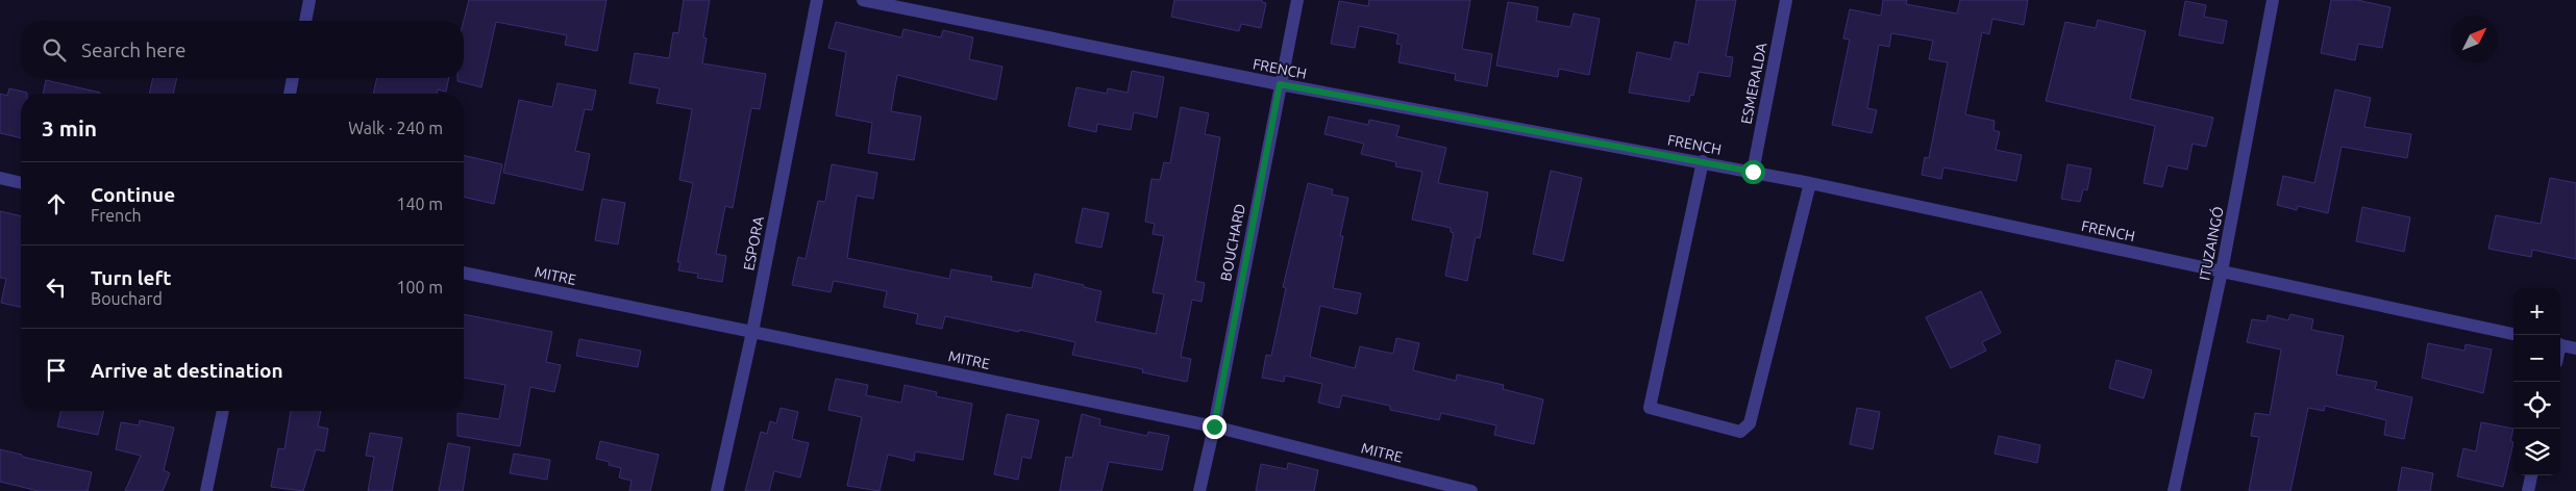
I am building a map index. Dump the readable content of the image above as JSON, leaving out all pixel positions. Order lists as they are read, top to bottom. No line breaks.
{"streets":{"street":["FRENCH","ESMERALDA","BOUCHARD","ESPORA","ITUZAINGÓ","MITRE"]},"crossings":[["FRENCH","ESMERALDA"],["FRENCH","BOUCHARD"],["FRENCH","ITUZAINGÓ"],["BOUCHARD","MITRE"],["ESPORA","MITRE"]],"north":"top right","page":{"search":"Search here","heading":["3 min","Walk · 240 m"],"list":[["Continue","French","140 m"],["Turn left","Bouchard","100 m"],"Arrive at destination"],"map_buttons":["+","−"]}}
